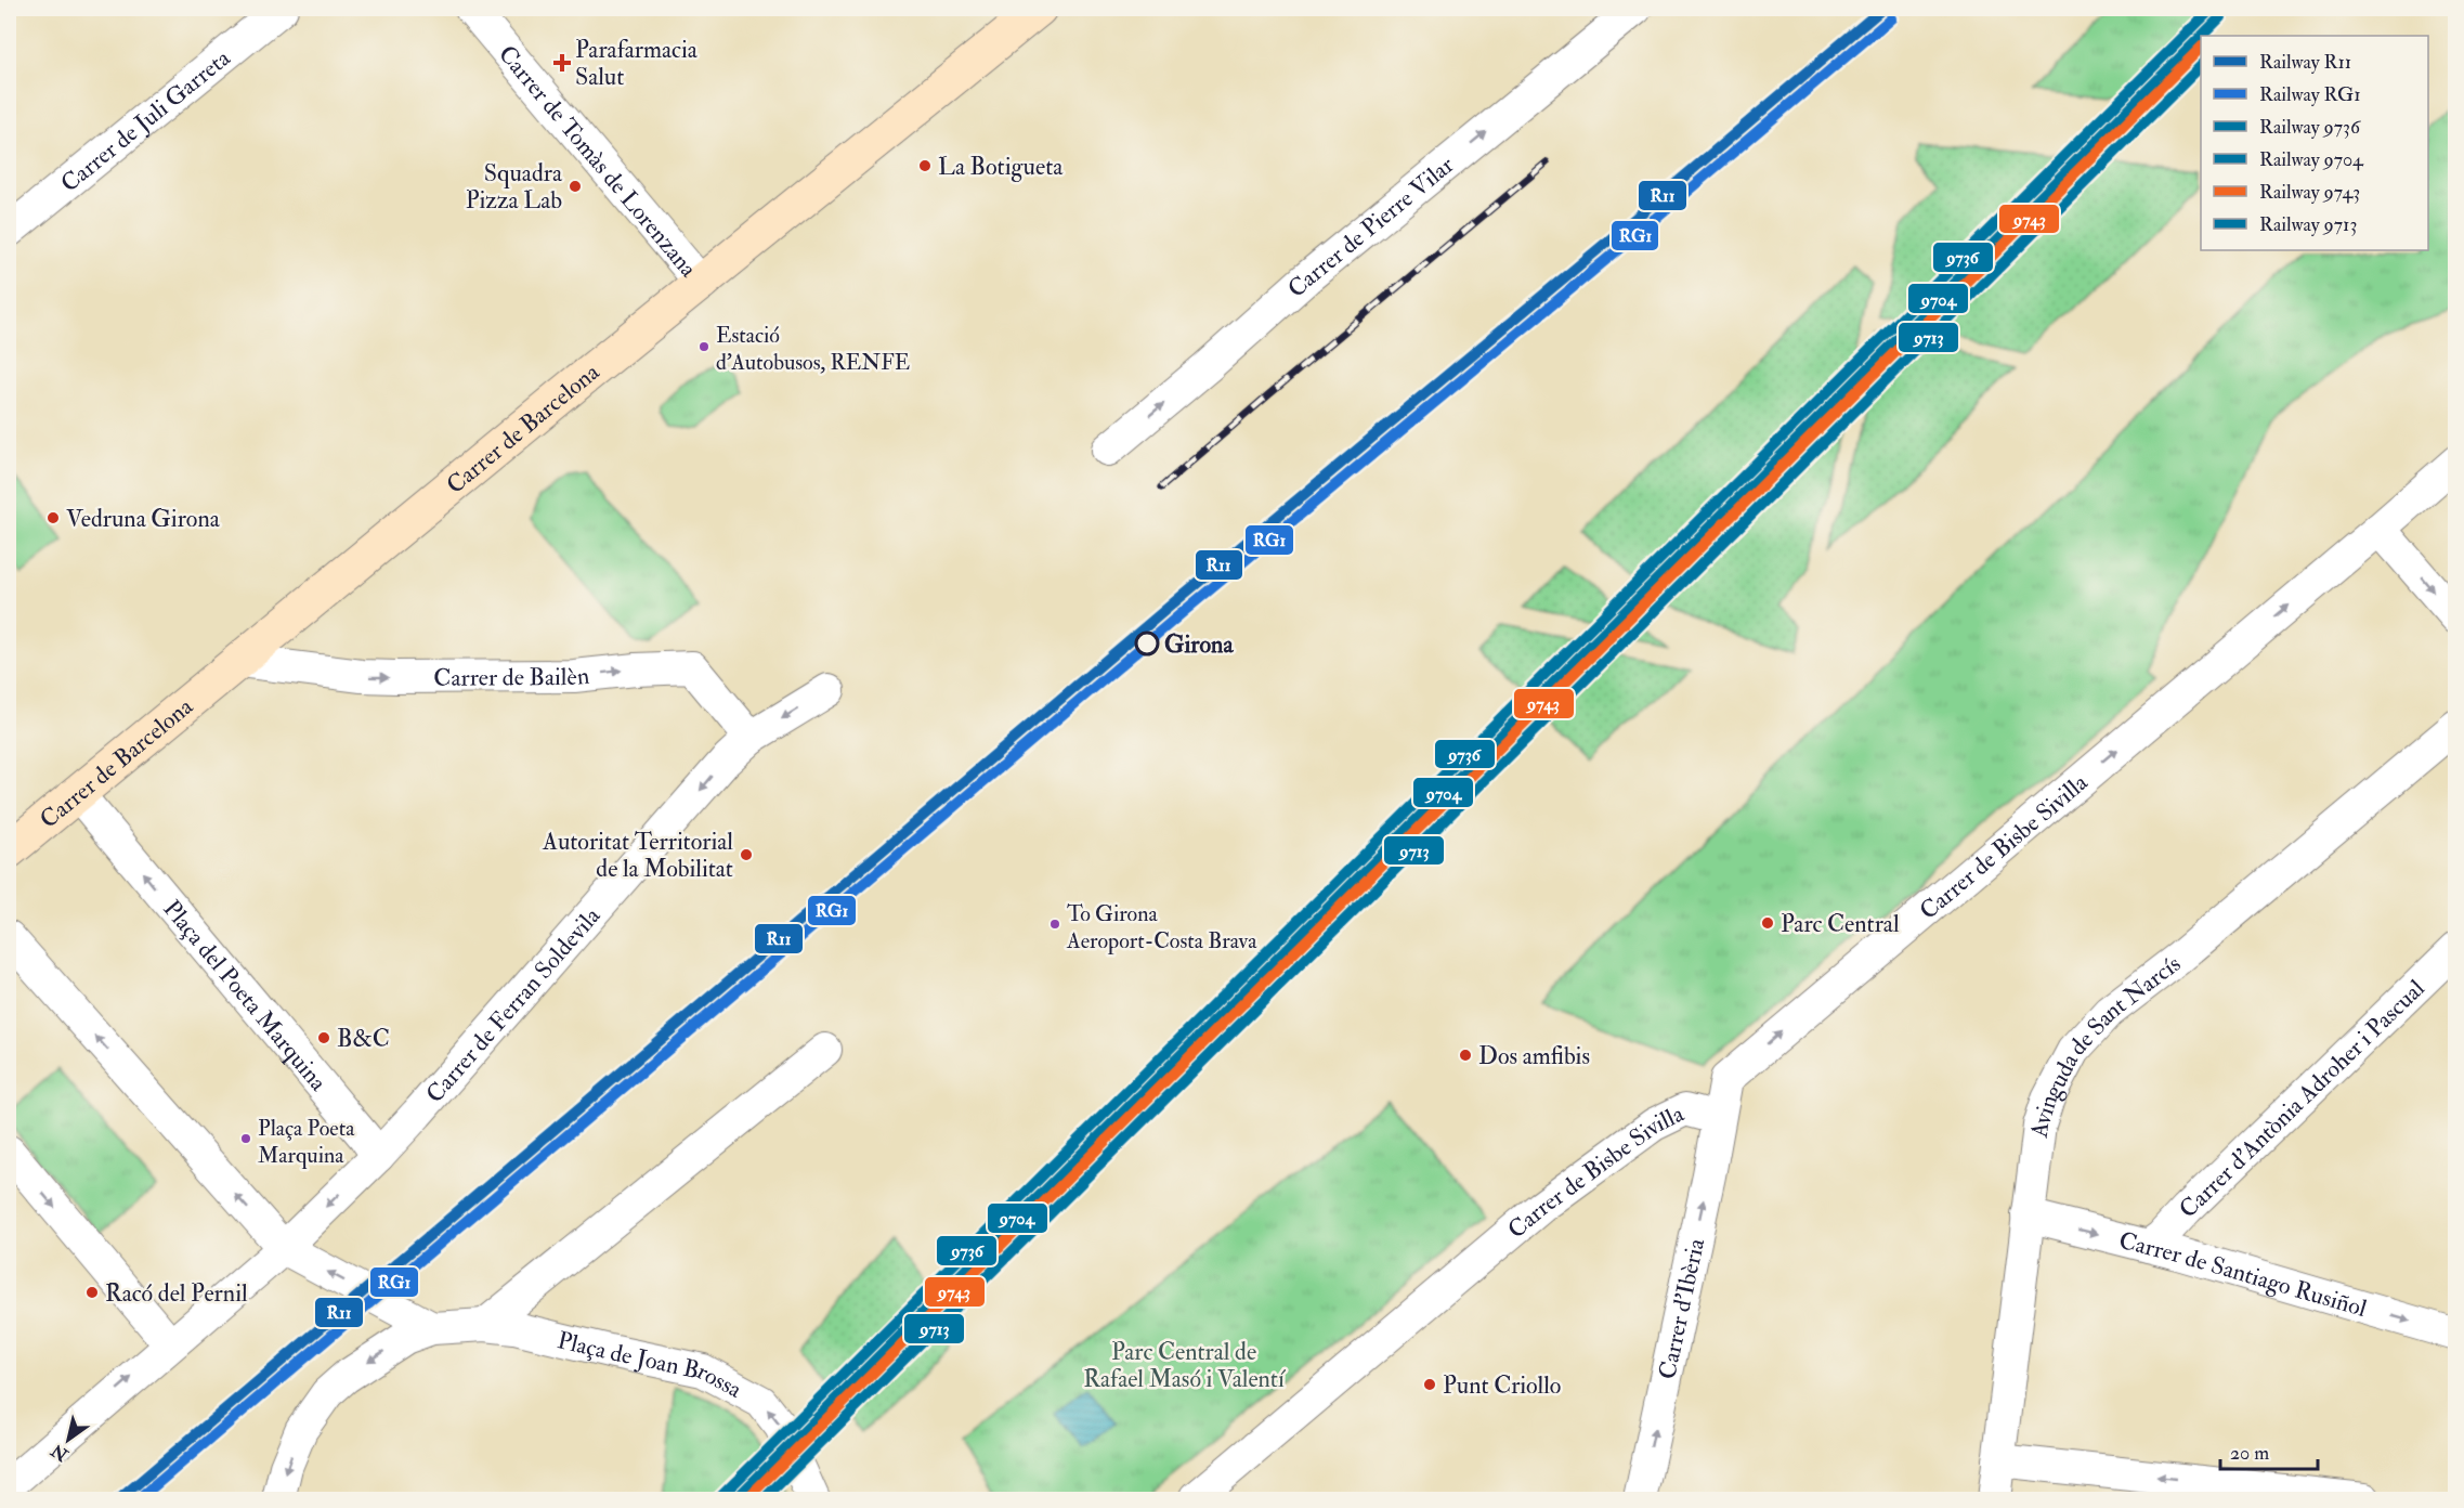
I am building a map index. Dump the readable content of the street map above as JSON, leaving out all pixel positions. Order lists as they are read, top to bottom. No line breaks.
{"streets":{"main road":["Carrer de Barcelona"],"street":["Carrer de Juli Garreta","Carrer de Tomàs de Lorenzana","Carrer de Pierre Vilar","Carrer de Bailèn","Carrer de Bisbe Sivilla","Plaça del Poeta Marquina","Carrer de Ferran Soldevila","Avinguda de Sant Narcís","Carrer d'Antònia Adroher i Pascual","Carrer de Santiago Rusiñol","Carrer d'Ibèria","Plaça de Joan Brossa"]},"crossings":[["Carrer de Tomàs de Lorenzana","Carrer de Barcelona"],["Carrer de Barcelona","Carrer de Bailèn"],["Carrer de Barcelona","Plaça del Poeta Marquina"],["Carrer de Bailèn","Carrer de Ferran Soldevila"],["Carrer de Bisbe Sivilla","Carrer d'Ibèria"],["Plaça del Poeta Marquina","Carrer de Ferran Soldevila"],["Avinguda de Sant Narcís","Carrer de Santiago Rusiñol"],["Carrer d'Antònia Adroher i Pascual","Carrer de Santiago Rusiñol"]],"one_way":["Carrer de Pierre Vilar","Carrer de Bailèn","Carrer de Bisbe Sivilla","Carrer d'Ibèria"],"parks":["Parc Central de Rafael Masó i Valentí"],"places":{"health":["Parafarmacia Salut"],"other":["La Botigueta","Squadra Pizza Lab","Estació d'Autobusos, RENFE","Vedruna Girona","Girona","Autoritat Territorial de la Mobilitat","Parc Central","To Girona Aeroport-Costa Brava","B&C","Dos amfibis","Plaça Poeta Marquina","Racó del Pernil","Punt Criollo"]},"lines":["rail line R11","rail line 9736","rail line 9704","rail line RG1","rail line 9743","rail line 9713"],"legend":["Railway R11","Railway RG1","Railway 9736","Railway 9704","Railway 9743","Railway 9713"],"scale_bar":"20 m","north":"bottom left"}
